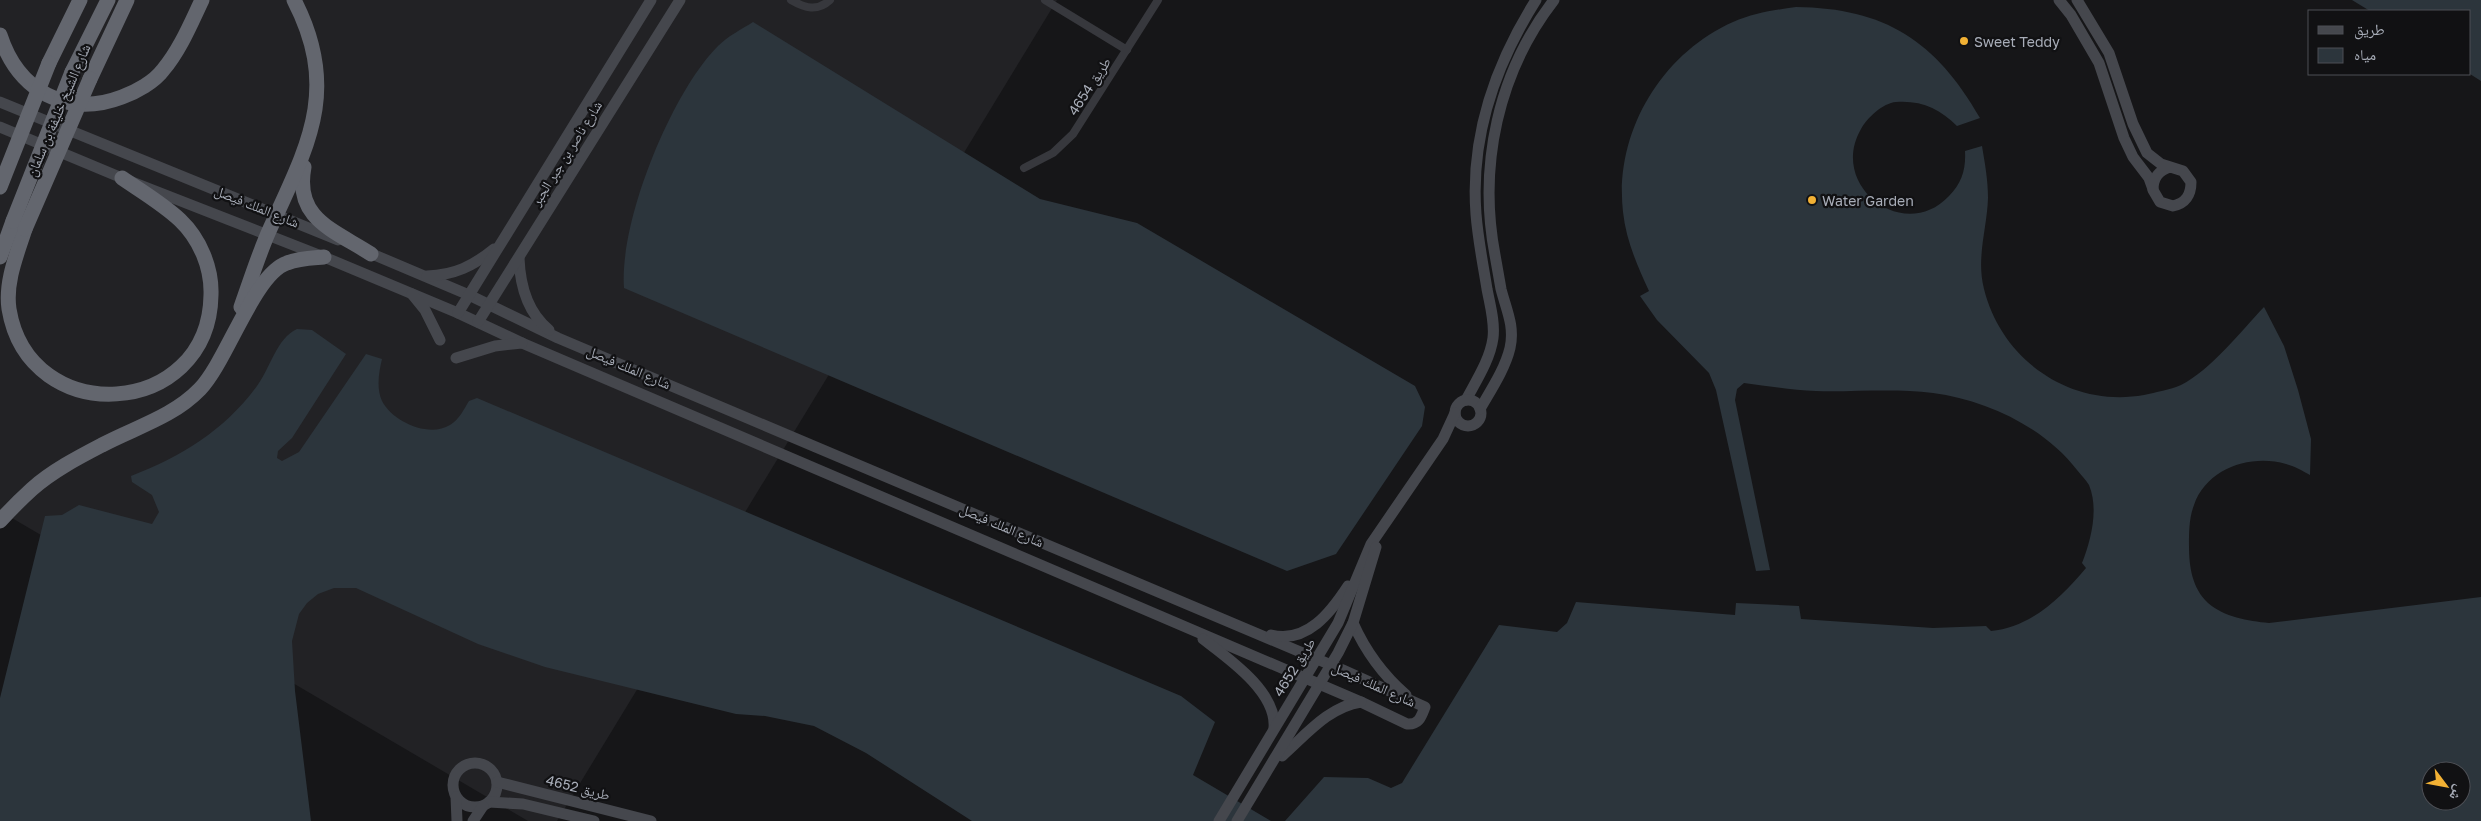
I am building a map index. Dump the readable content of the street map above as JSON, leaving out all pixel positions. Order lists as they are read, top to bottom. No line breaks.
{"streets":{"highway":["شارع الشيخ خليفة بن سلمان"],"street":["طريق 4654","شارع ناصر بن جبر الجبر","شارع الملك فيصل","طريق 4652"]},"crossings":[["شارع ناصر بن جبر الجبر","شارع الملك فيصل"],["شارع الملك فيصل","طريق 4652"]],"places":["Sweet Teddy","Water Garden"],"legend":["طريق","مياه"],"north":"bottom right"}
